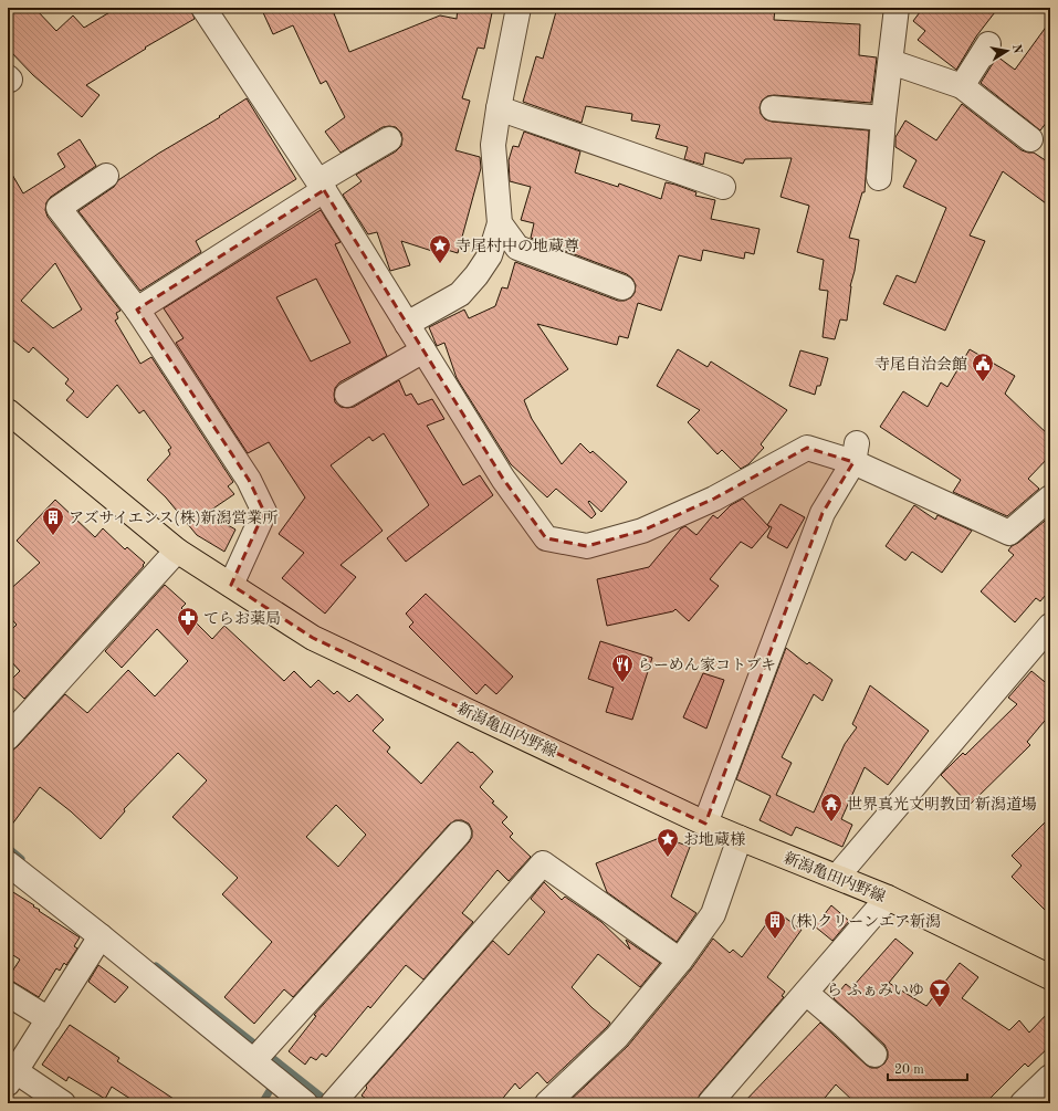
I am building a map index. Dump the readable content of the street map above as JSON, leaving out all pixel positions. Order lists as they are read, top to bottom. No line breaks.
{"streets":{"main road":["新潟亀田内野線"]},"places":{"place":["寺尾村中の地蔵尊","お地蔵様"],"public building":["寺尾自治会館"],"building":["アズサイエンス(株)新潟営業所","(株)クリーンエア新潟"],"pharmacy":["てらお薬局"],"restaurant":["らーめん家コトブキ"],"temple":["世界真光文明教団 新潟道場"],"bar":["ら ふぁみいゆ"]},"scale_bar":"20 m","north":"right"}
